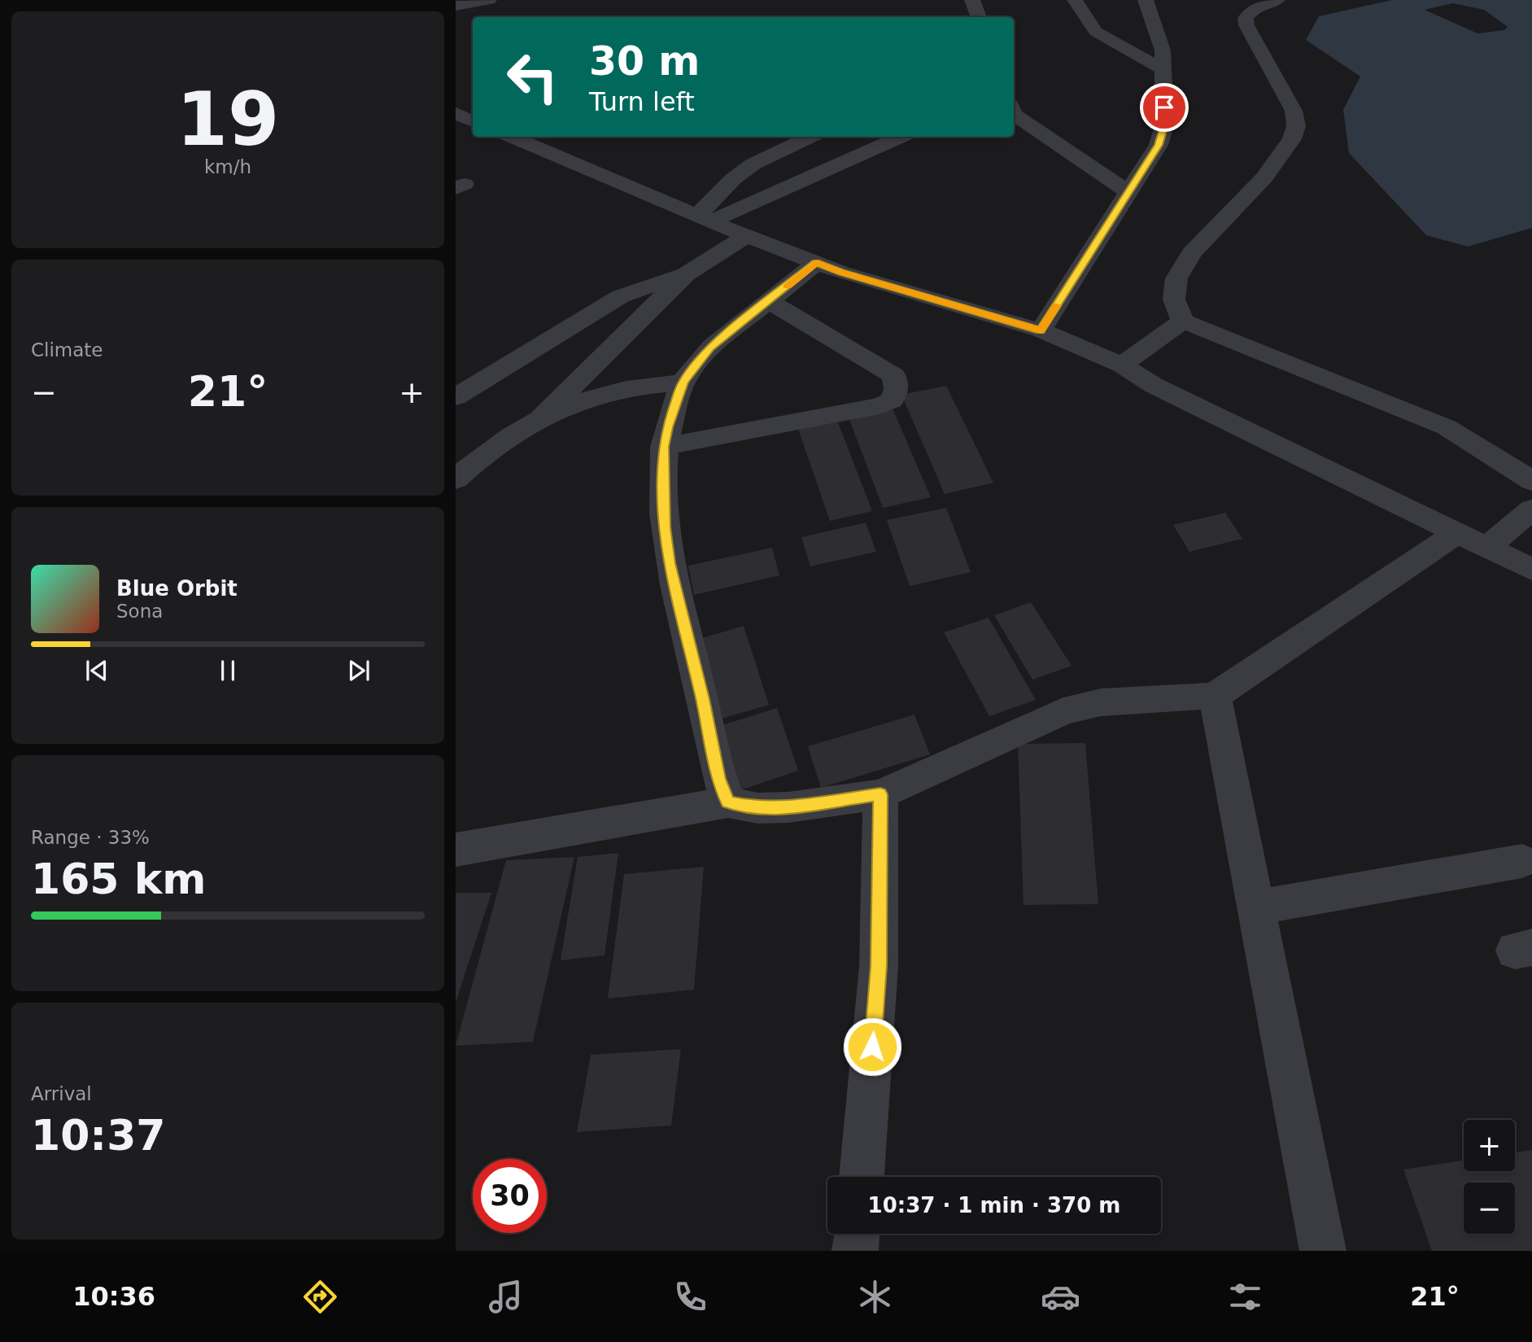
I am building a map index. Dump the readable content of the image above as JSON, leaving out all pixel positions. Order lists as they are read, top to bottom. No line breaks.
{"page":{"tile":[["19","km/h"],"Climate",["Range · 33%","165 km"],["Arrival","10:37"]],"turn":["30 m","Turn left"],"heat":["−","21°","+"],"song":["Blue Orbit","Sona"],"map_buttons":["+","−"],"limit":"30","trip":"10:37 · 1 min · 370 m","tabs":["10:36","21°"]}}
